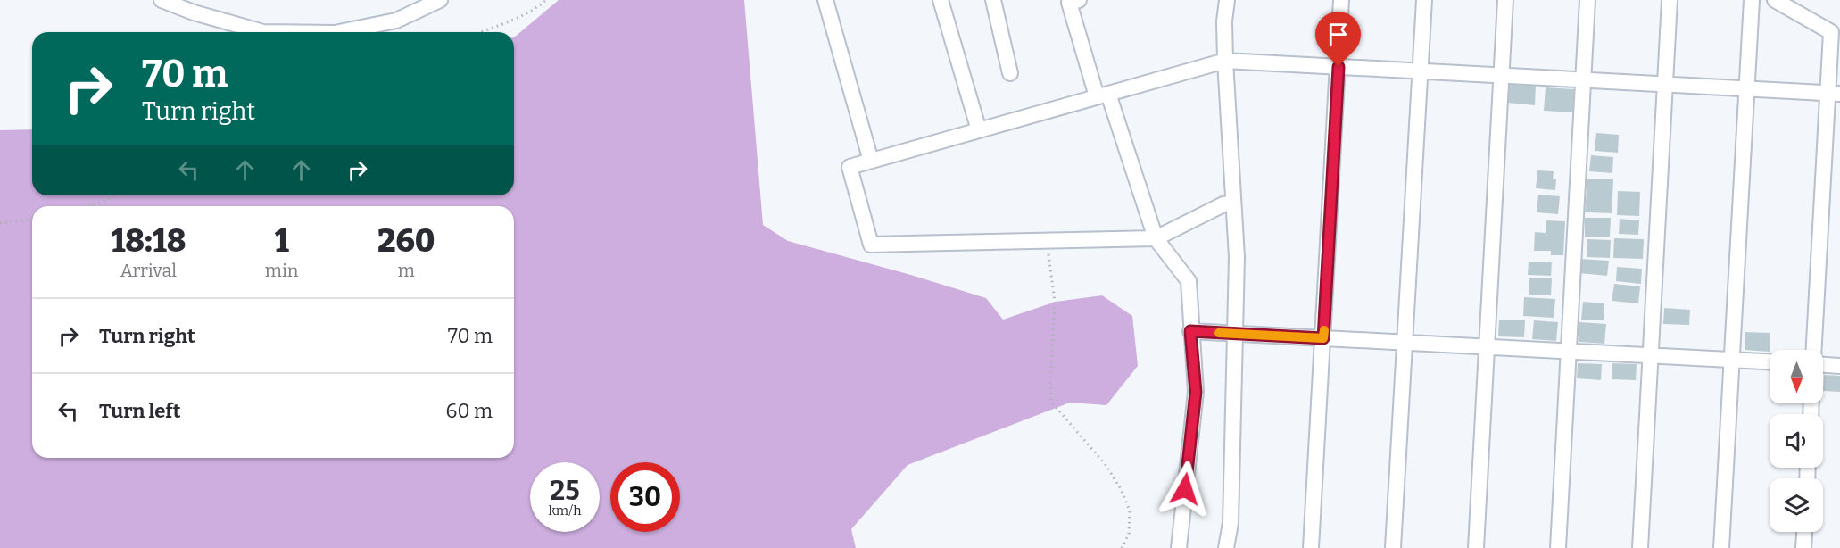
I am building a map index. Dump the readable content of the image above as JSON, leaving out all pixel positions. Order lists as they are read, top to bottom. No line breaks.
{"north":"bottom","page":{"turn":["70 m","Turn right"],"eta":["18:18","Arrival","1","min","260","m"],"list":[{"name":"Turn right","value":"70 m"},{"name":"Turn left","value":"60 m"}],"speed":"25 km/h","limit":"30"}}
